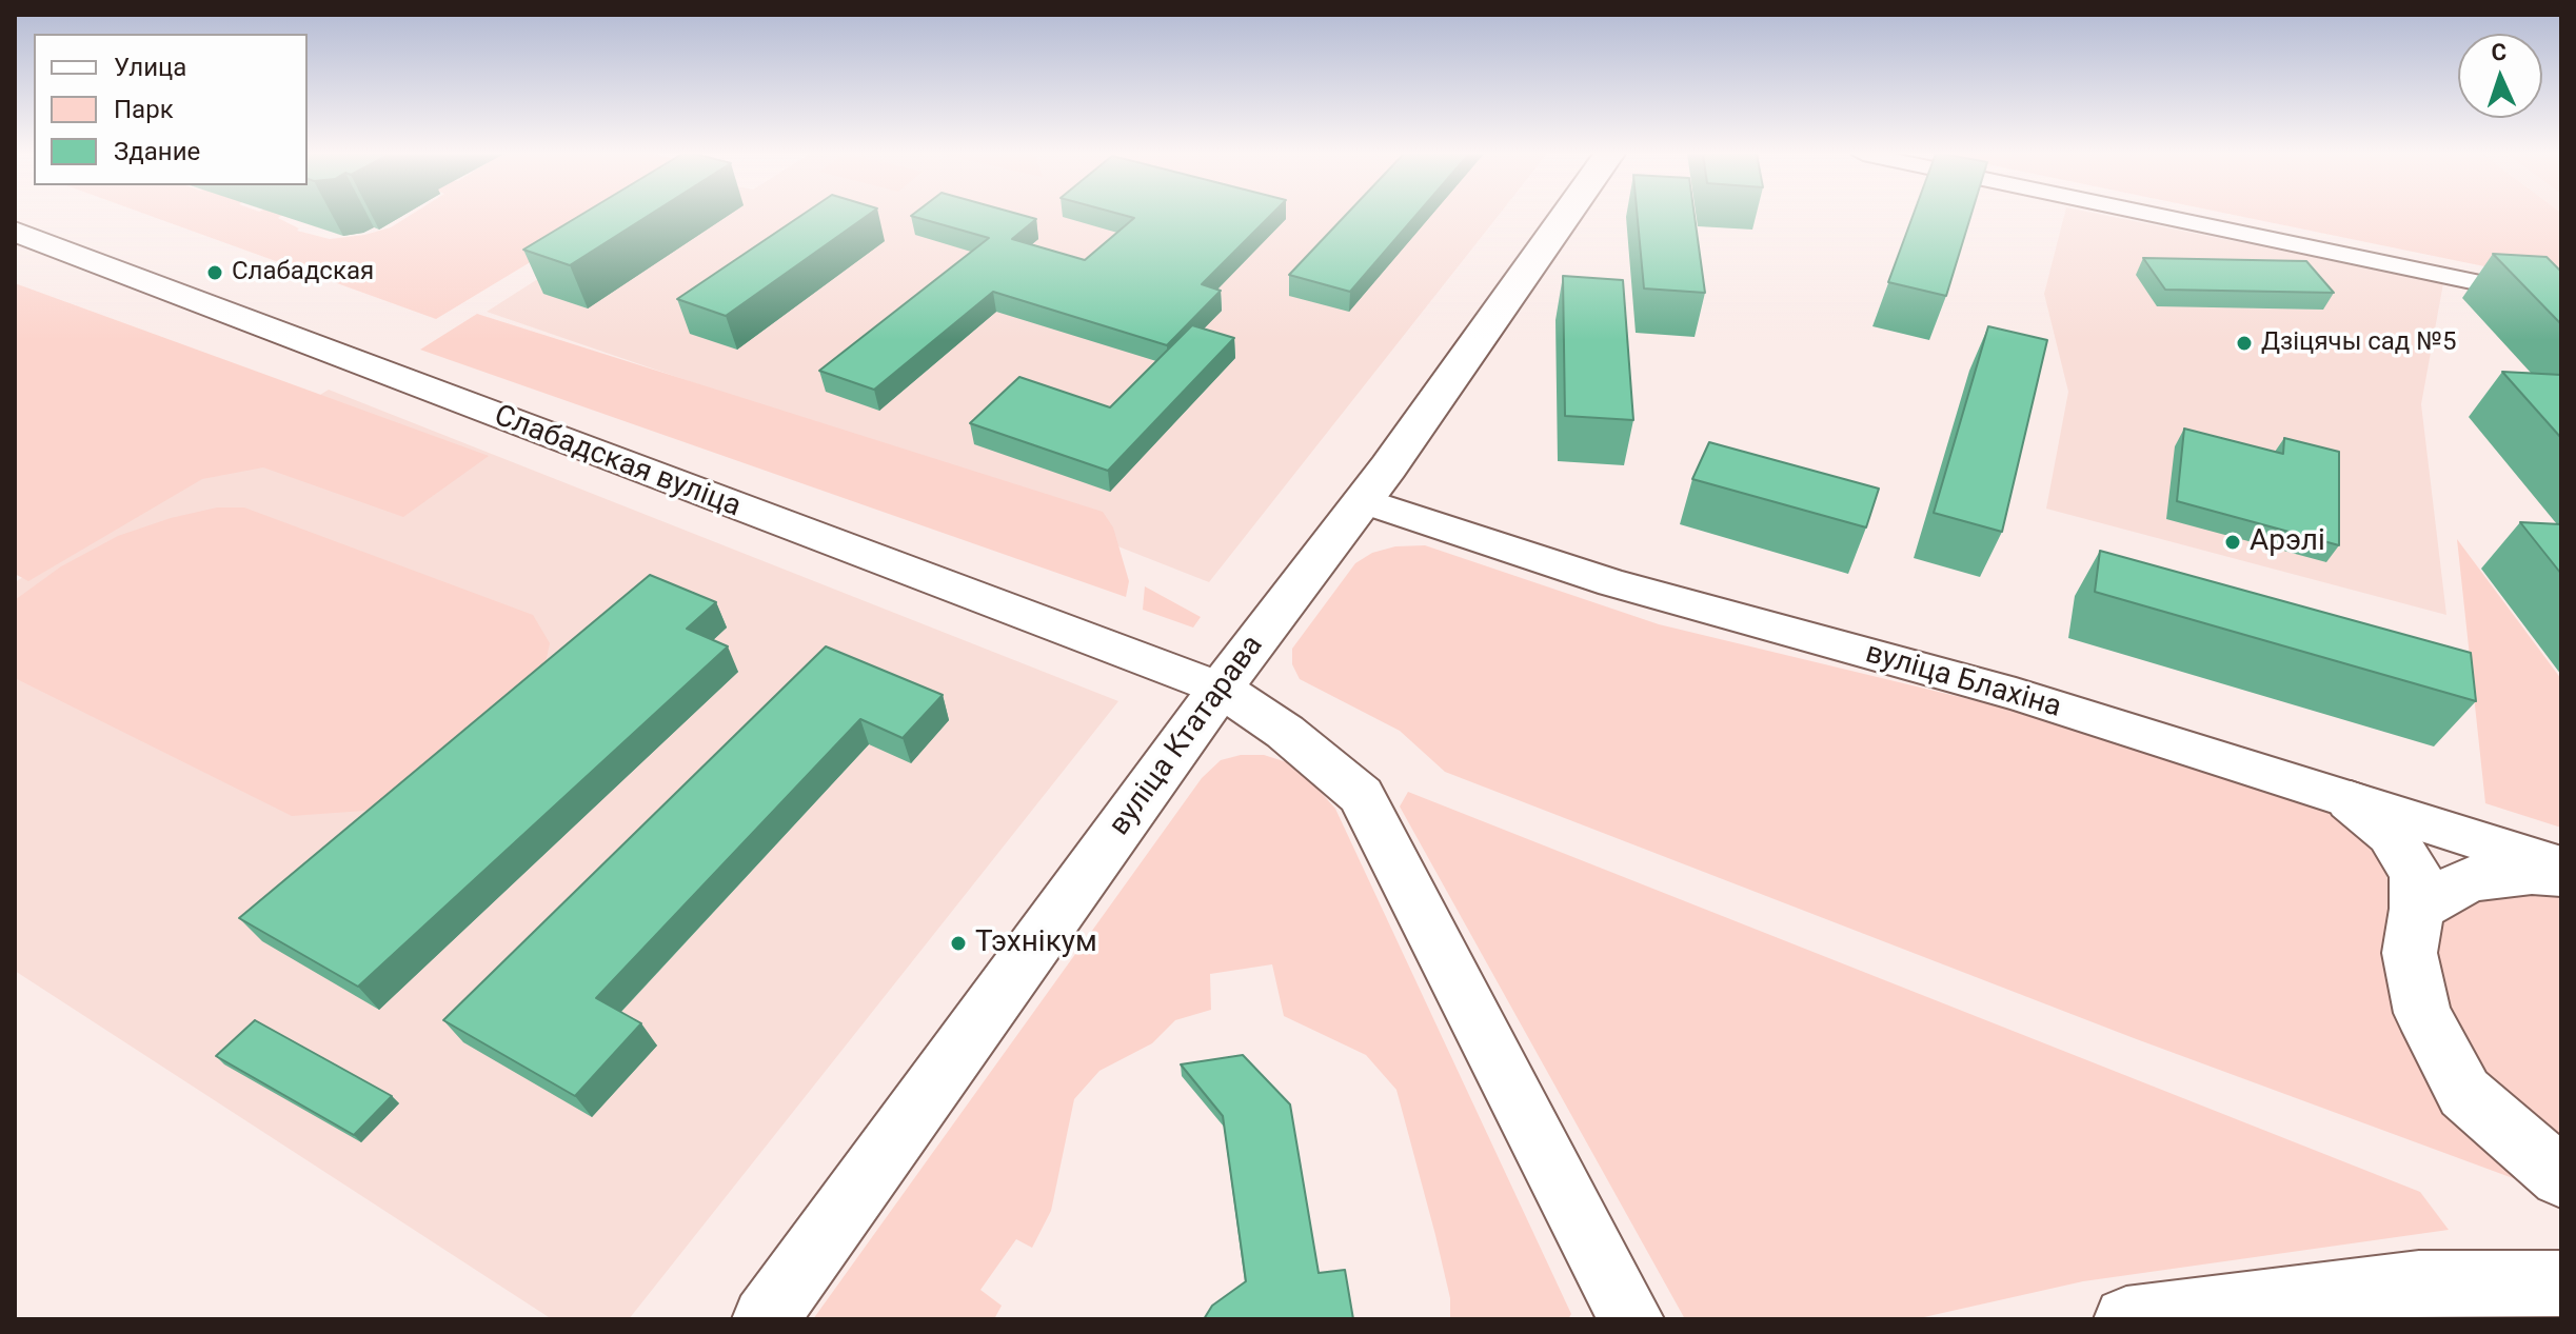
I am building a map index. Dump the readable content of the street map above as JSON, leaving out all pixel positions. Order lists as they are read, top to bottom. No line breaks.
{"streets":{"main road":["вуліца Ктатарава"],"street":["Слабадская вуліца","вуліца Блахіна"]},"crossings":[["Слабадская вуліца","вуліца Ктатарава"],["вуліца Блахіна","вуліца Ктатарава"]],"places":["Слабадская","Дзіцячы сад №5","Арэлі","Тэхнікум"],"legend":["Улица","Парк","Здание"],"north":"top"}
